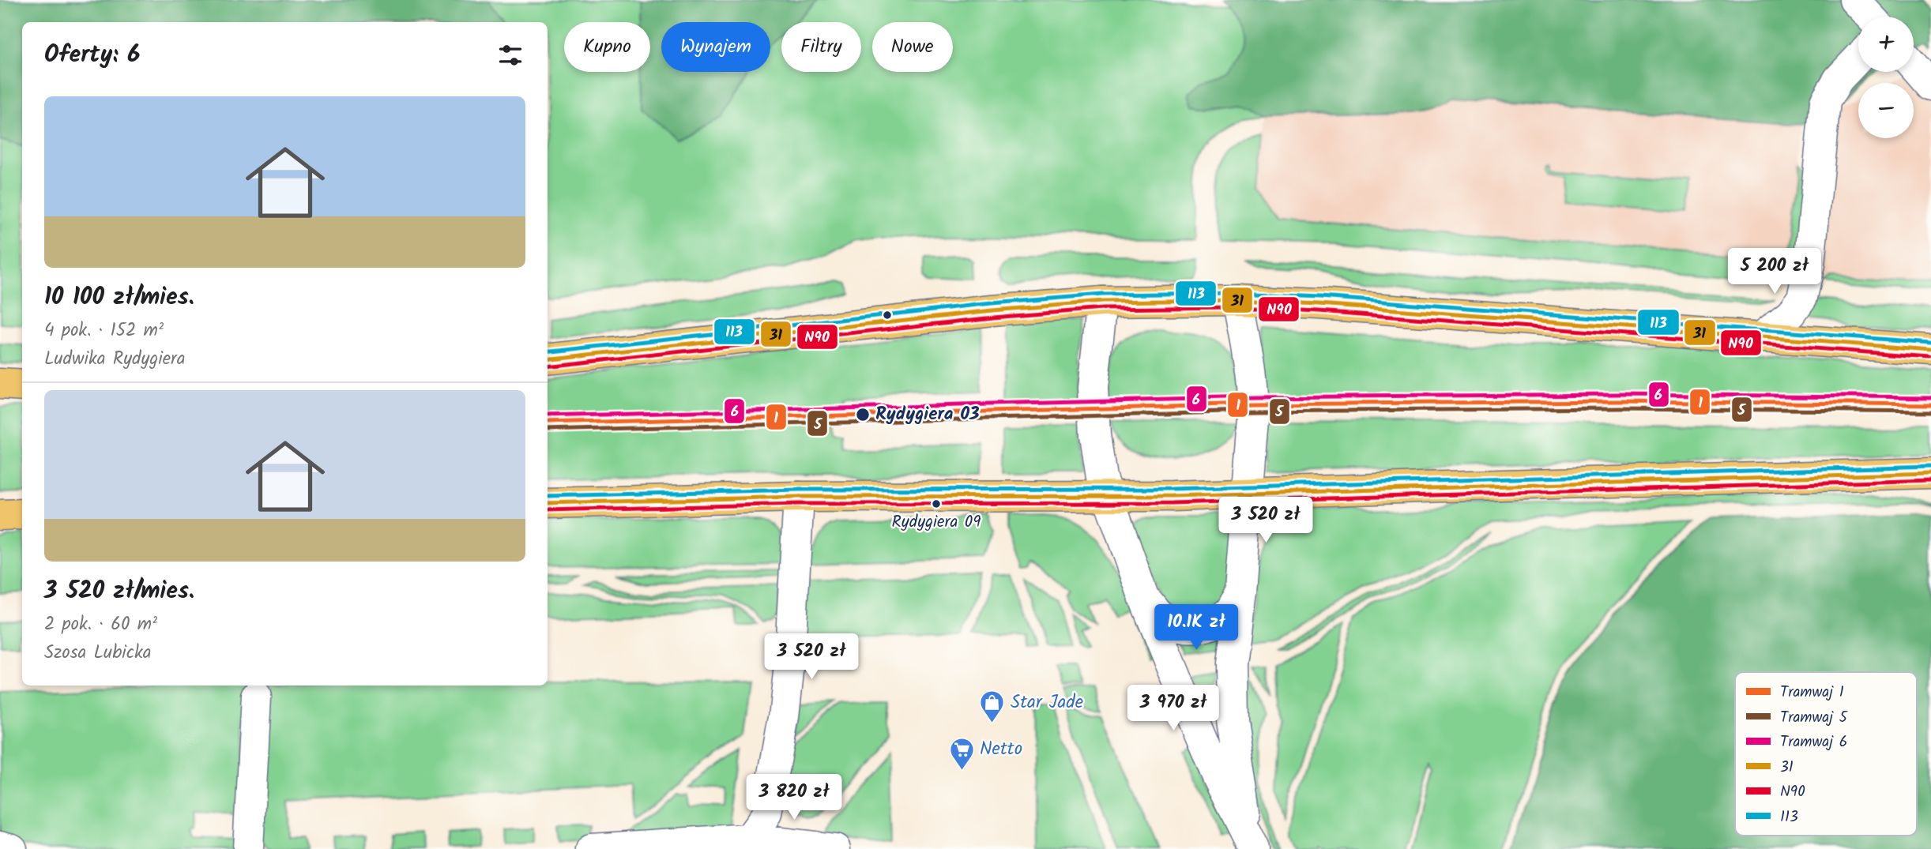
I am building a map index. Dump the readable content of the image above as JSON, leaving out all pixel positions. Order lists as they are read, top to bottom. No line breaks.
{"places":{"other":["Rydygiera 03","Rydygiera 09"],"shop":["Star Jade"],"supermarket":["Netto"]},"lines":["transit line 113","transit line 31","transit line N90","tram line 6","tram line 1","tram line 5"],"legend":["Tramwaj 1","Tramwaj 5","Tramwaj 6","31","N90","113"],"page":{"map_buttons":["+","−"],"chip":["Kupno","Wynajem","Filtry","Nowe"],"heading":"Oferty: 6","list":[{"name":"10 100 zł/mies.","note":"4 pok. · 152 m² · Ludwika Rydygiera"},{"name":"3 520 zł/mies.","note":"2 pok. · 60 m² · Szosa Lubicka"}],"price":["5 200 zł","3 520 zł","10.1K zł","3 520 zł","3 970 zł","3 820 zł"]}}
